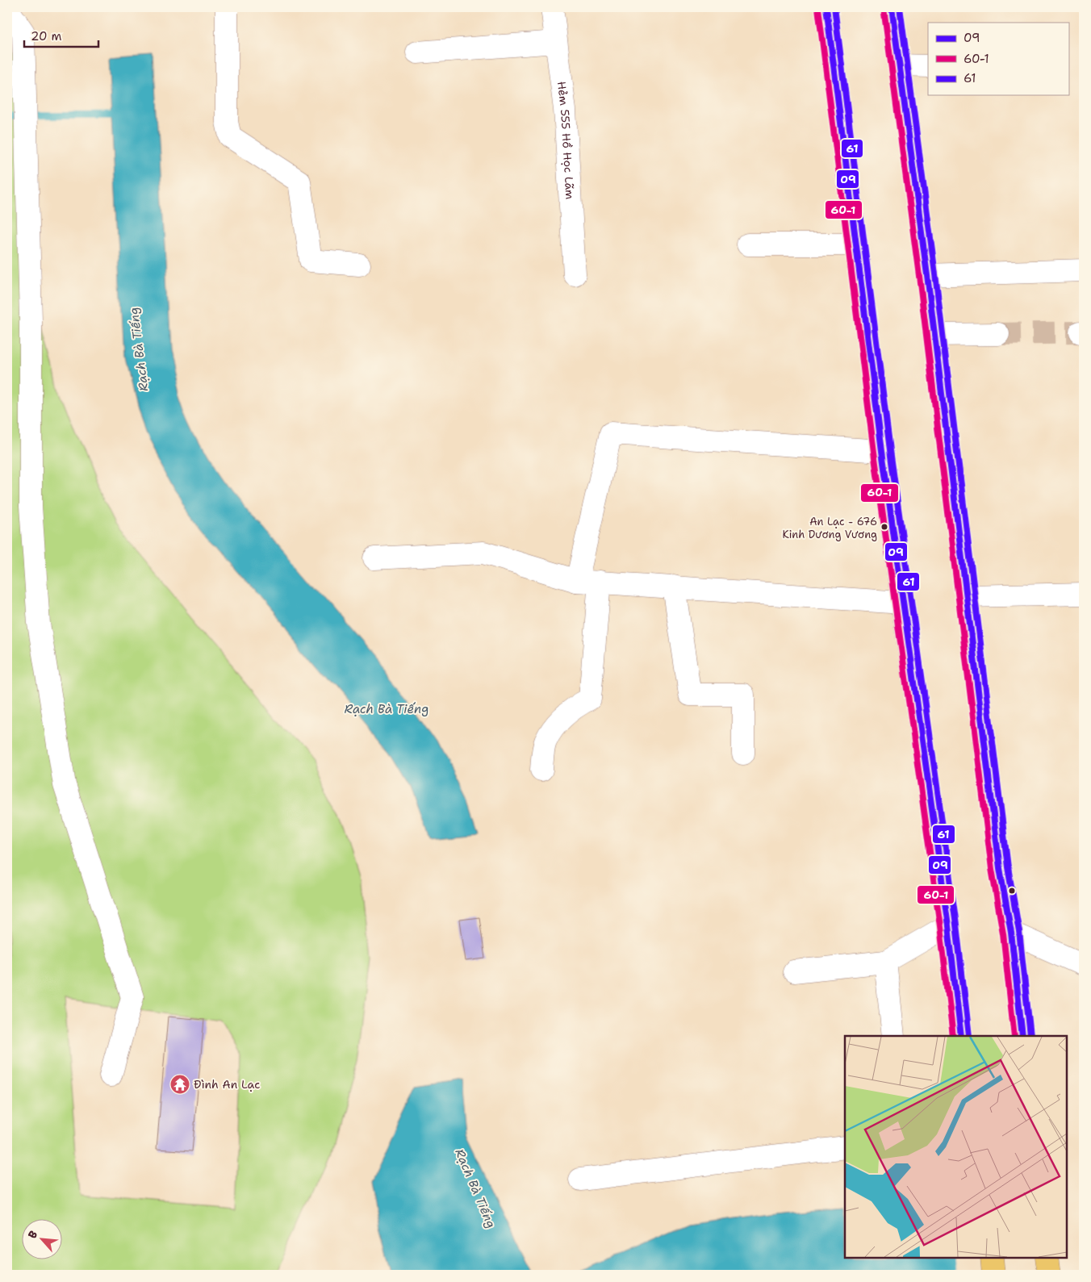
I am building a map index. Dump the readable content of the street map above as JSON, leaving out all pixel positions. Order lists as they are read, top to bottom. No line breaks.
{"streets":{"street":["Hẻm 555 Hồ Học Lãm"]},"water":["Rạch Bà Tiếng"],"places":{"other":["An Lạc - 676 Kinh Dương Vương"],"temple":["Đình An Lạc"]},"lines":["transit line 09","transit line 61","transit line 60-1"],"legend":["09","60-1","61"],"scale_bar":"20 m","north":"top left"}
